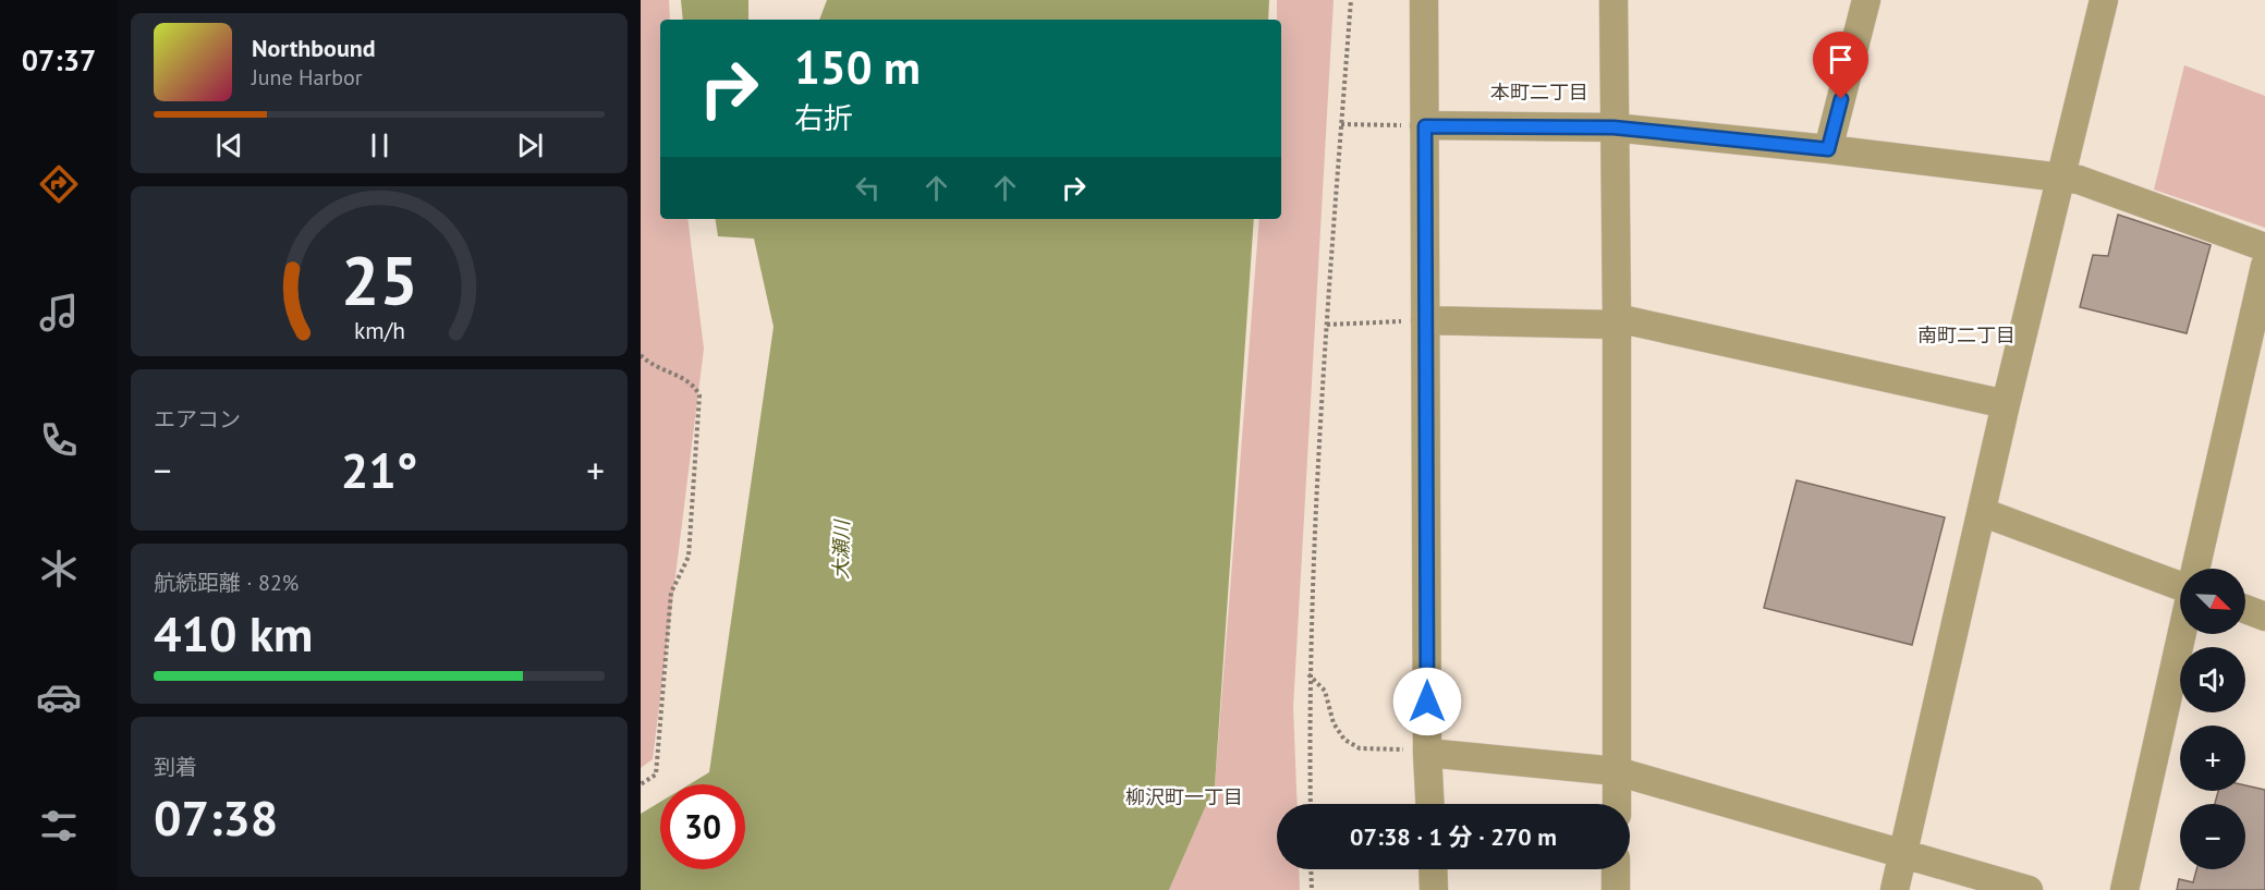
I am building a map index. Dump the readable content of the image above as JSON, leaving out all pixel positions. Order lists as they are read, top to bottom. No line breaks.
{"districts":["本町二丁目","南町二丁目","柳沢町一丁目"],"water":["大瀬川"],"north":"bottom right","page":{"tabs":"07:37","turn":["150 m","右折"],"song":["Northbound","June Harbor"],"tile":["エアコン",["航続距離 · 82%","410 km"],["到着","07:38"]],"heat":["−","21°","+"],"map_buttons":["+","−"],"limit":"30","trip":"07:38 · 1 分 · 270 m","gauge":["25","km/h"]}}
